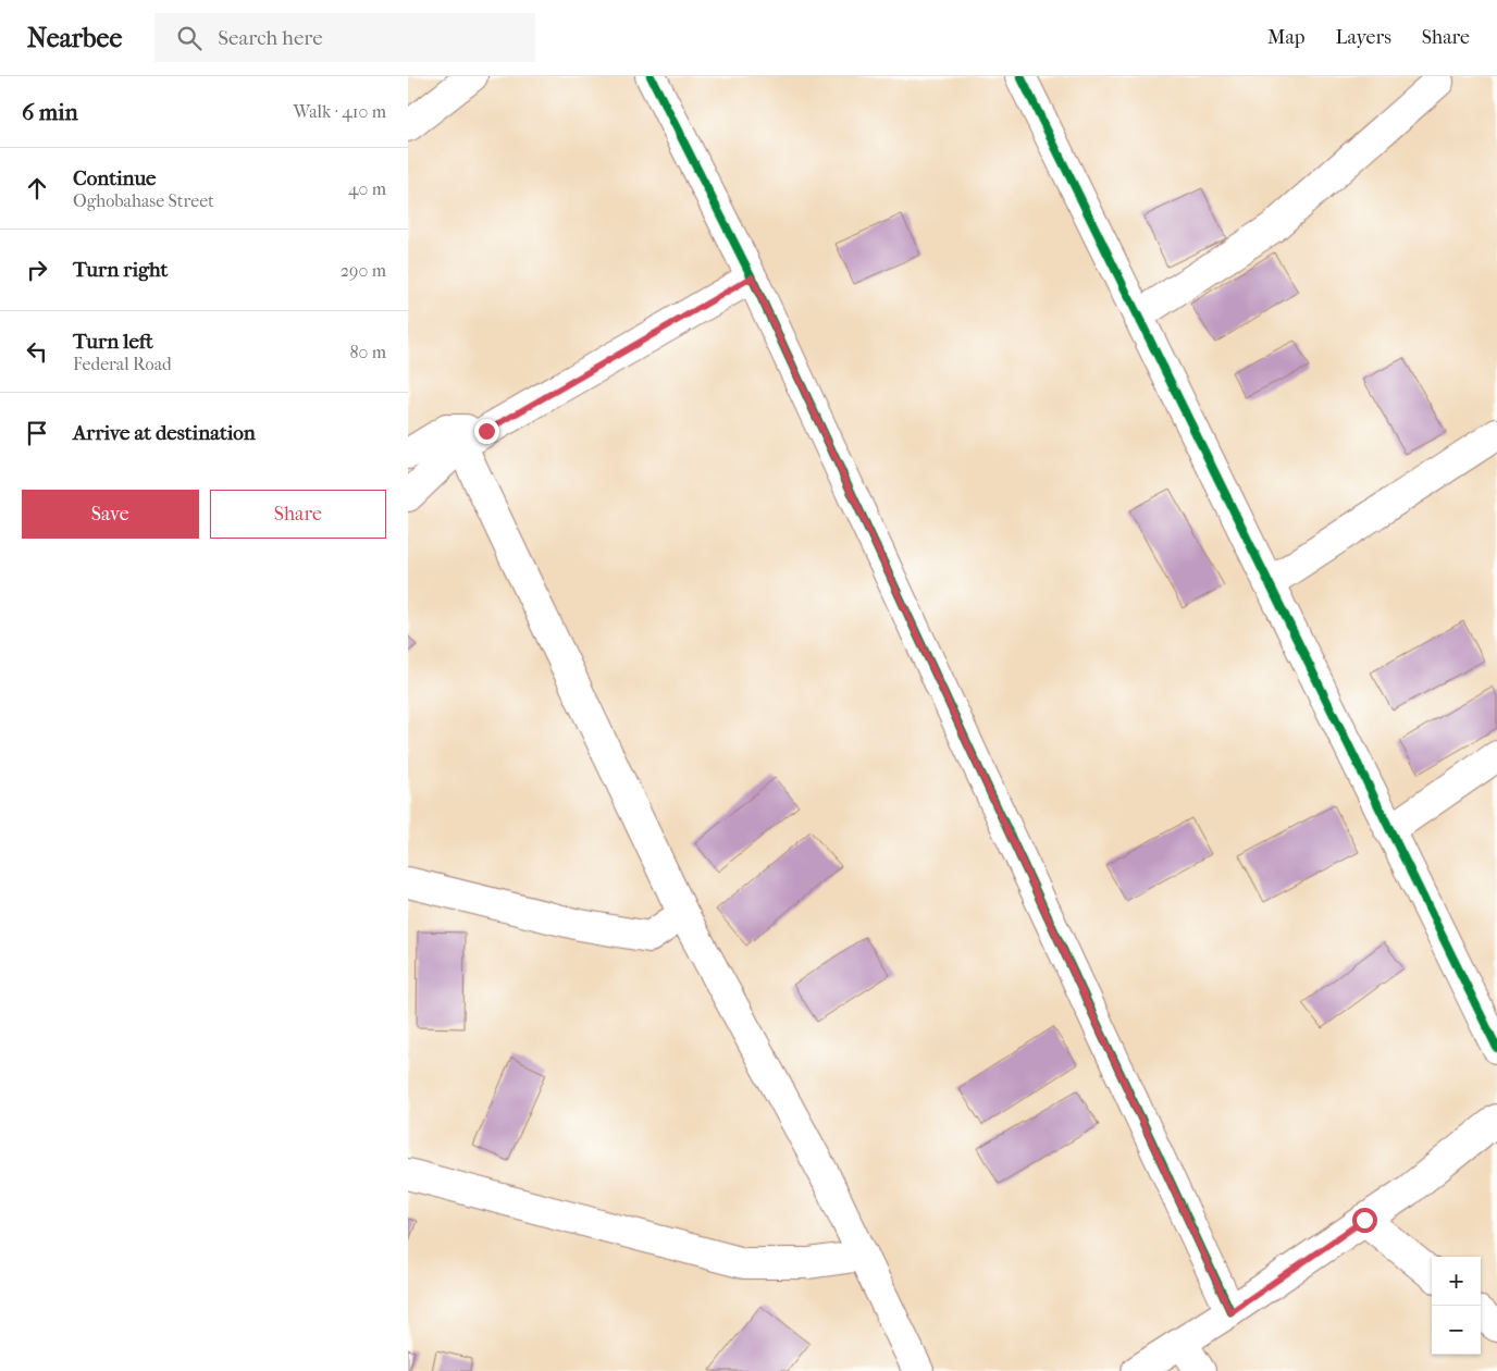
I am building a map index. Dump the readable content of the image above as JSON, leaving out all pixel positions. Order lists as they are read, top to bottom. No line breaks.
{"page":{"header":"Nearbee","search":"Search here","nav":["Map","Layers","Share"],"heading":["6 min","Walk · 410 m"],"list":[["Continue","Oghobahase Street","40 m"],["Turn right","290 m"],["Turn left","Federal Road","80 m"],"Arrive at destination"],"buttons":["Save","Share"],"map_buttons":["+","−"]}}
